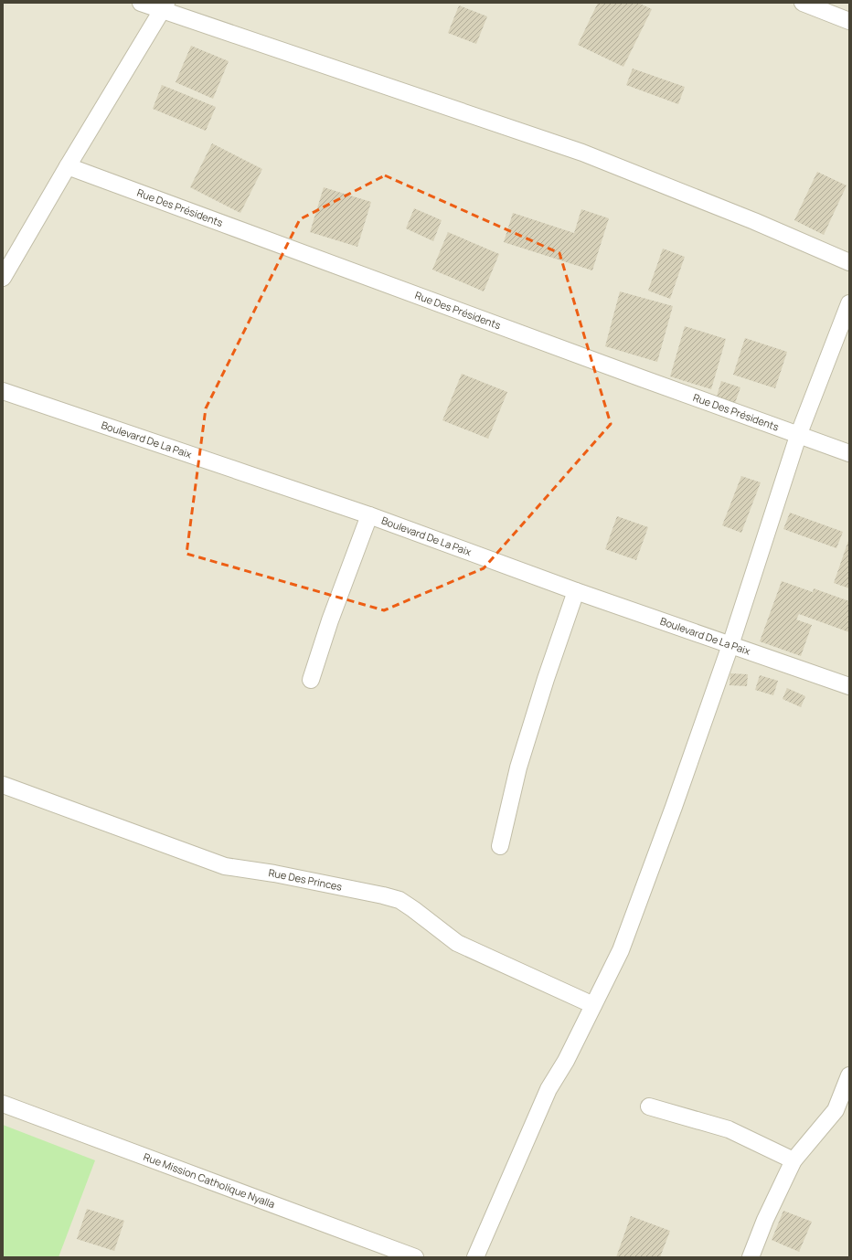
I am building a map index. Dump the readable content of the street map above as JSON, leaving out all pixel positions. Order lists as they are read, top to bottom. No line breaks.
{"streets":{"street":["Rue Des Présidents","Boulevard De La Paix","Rue Des Princes","Rue Mission Catholique Nyalla"]}}
